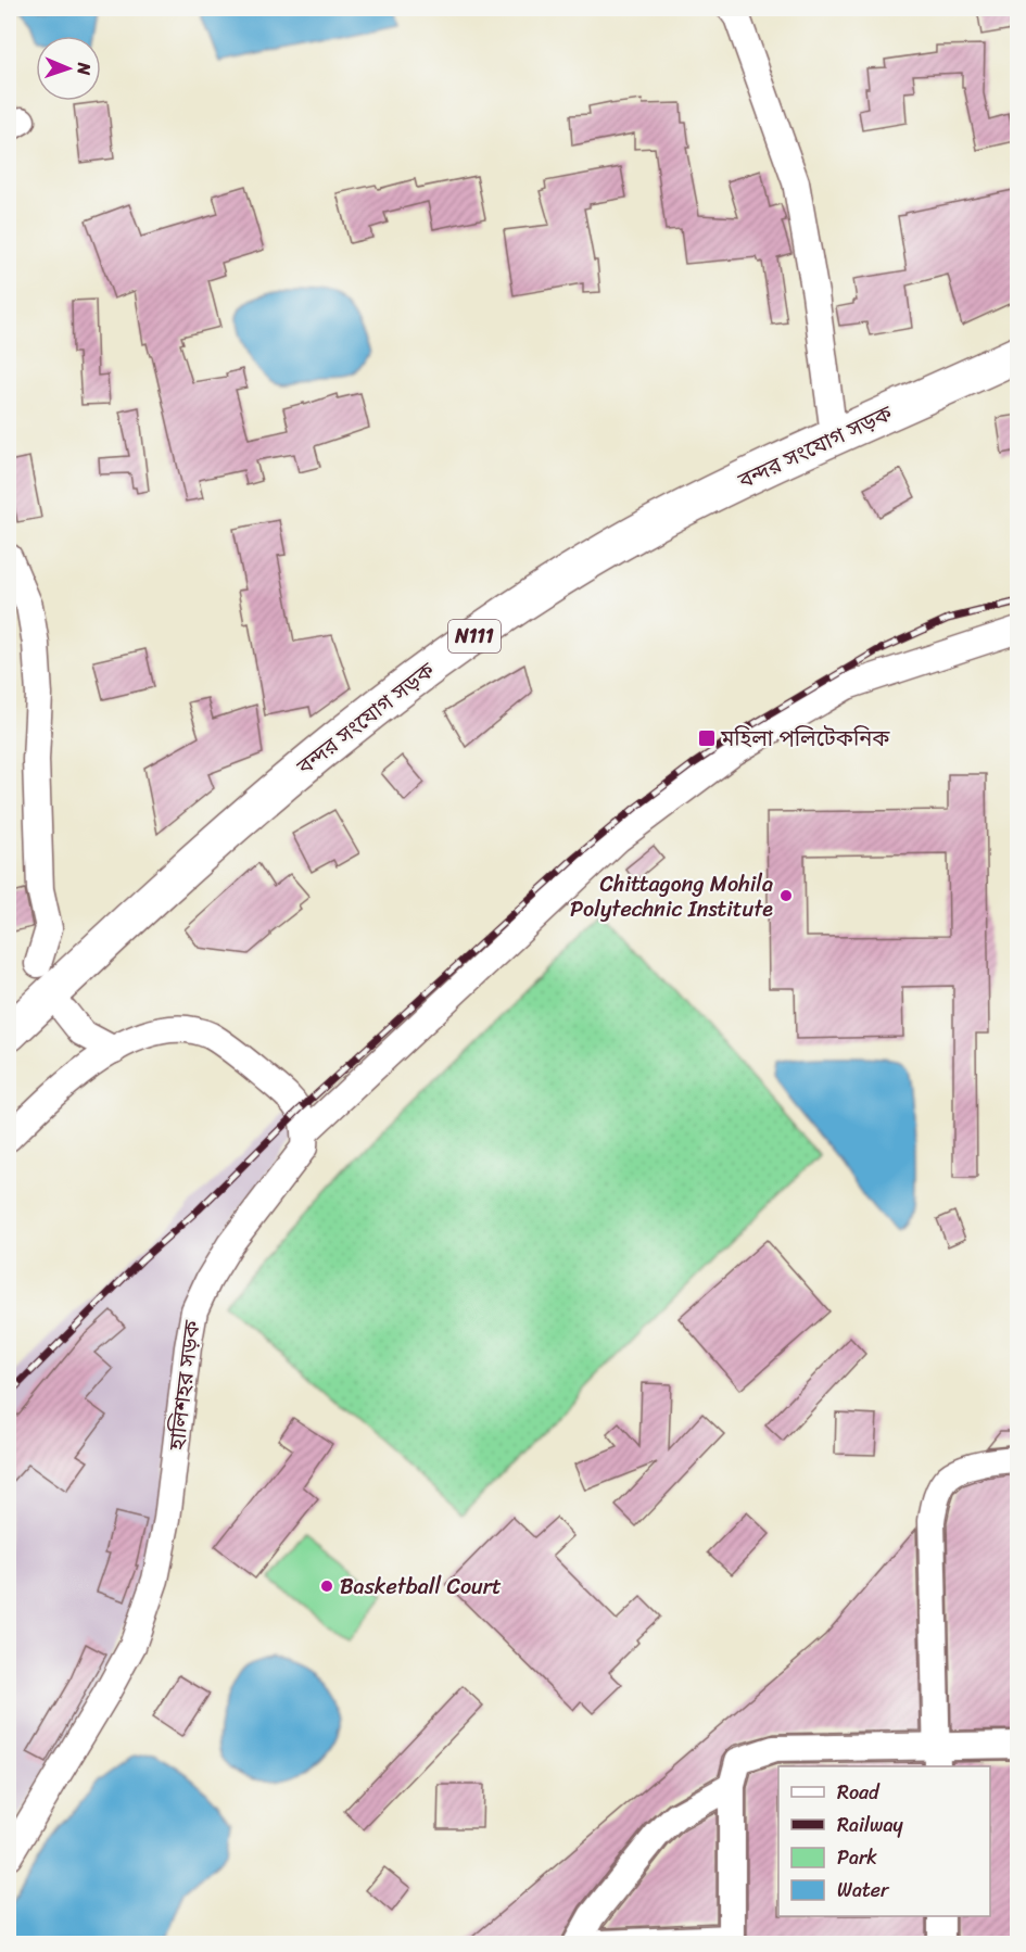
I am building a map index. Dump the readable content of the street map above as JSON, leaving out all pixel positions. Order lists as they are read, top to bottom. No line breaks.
{"streets":{"highway":["বন্দর সংযোগ সড়ক","N111"],"street":["হালিশহর সড়ক"]},"places":{"transit":["মহিলা পলিটেকনিক"],"other":["Chittagong Mohila Polytechnic Institute","Basketball Court"]},"legend":["Road","Railway","Park","Water"],"north":"right"}
